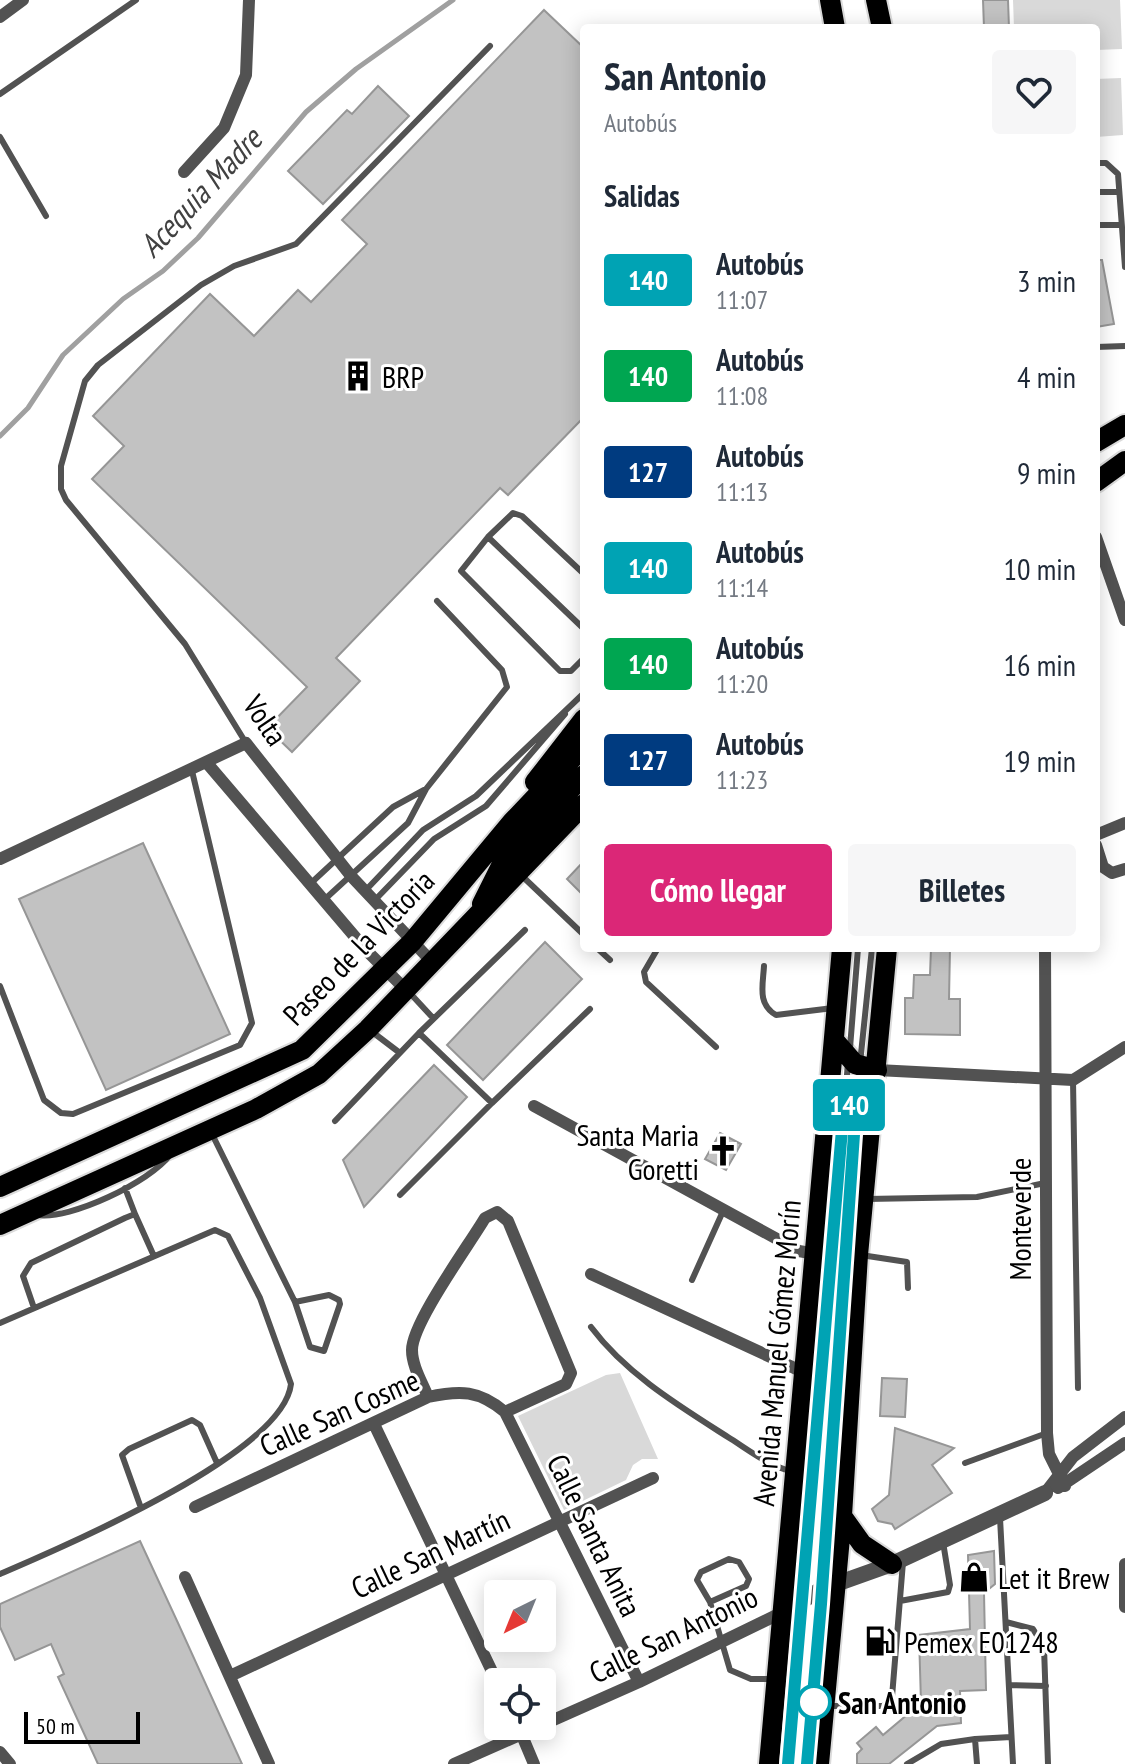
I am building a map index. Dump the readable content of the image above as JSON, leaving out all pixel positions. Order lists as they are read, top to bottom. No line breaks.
{"streets":{"main road":["Paseo de la Victoria","Avenida Manuel Gómez Morín"],"street":["Volta","Monteverde","Calle San Cosme","Calle Santa Anita","Calle San Martín","Calle San Antonio"]},"crossings":[["Volta","Paseo de la Victoria"],["Monteverde","Calle San Antonio"],["Avenida Manuel Gómez Morín","Calle San Antonio"],["Calle San Cosme","Calle Santa Anita"],["Calle Santa Anita","Calle San Martín"],["Calle Santa Anita","Calle San Antonio"]],"water":["Acequia Madre"],"places":{"building":["BRP"],"church":["Santa Maria Goretti"],"shop":["Let it Brew"],"fuel station":["Pemex E01248"],"other":["San Antonio"]},"lines":["bus line 140"],"scale_bar":"50 m","north":"bottom left","page":{"on_map":"140","heading":[["San Antonio","Autobús"],"Salidas"],"list":[{"mark":"140","name":"Autobús","note":"11:07","value":"3 min"},{"mark":"140","name":"Autobús","note":"11:08","value":"4 min"},{"mark":"127","name":"Autobús","note":"11:13","value":"9 min"},{"mark":"140","name":"Autobús","note":"11:14","value":"10 min"},{"mark":"140","name":"Autobús","note":"11:20","value":"16 min"},{"mark":"127","name":"Autobús","note":"11:23","value":"19 min"}],"buttons":["Cómo llegar","Billetes"],"scale":"50 m"}}
